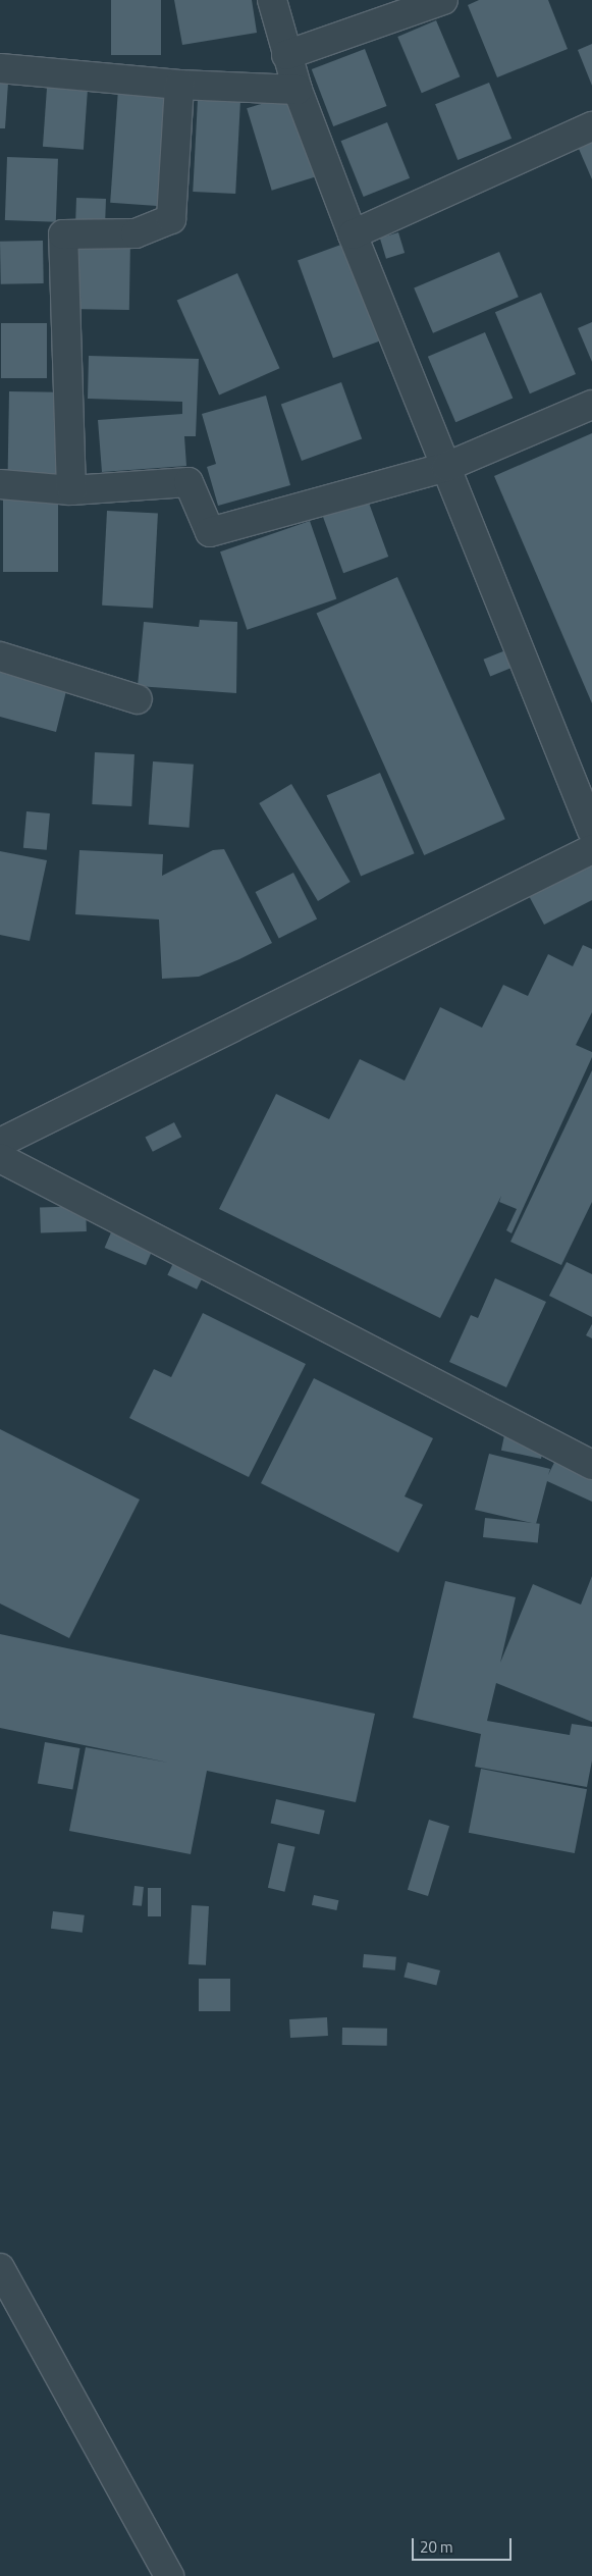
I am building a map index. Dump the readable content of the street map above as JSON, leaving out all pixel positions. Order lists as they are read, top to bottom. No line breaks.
{"scale_bar":"20 m"}
